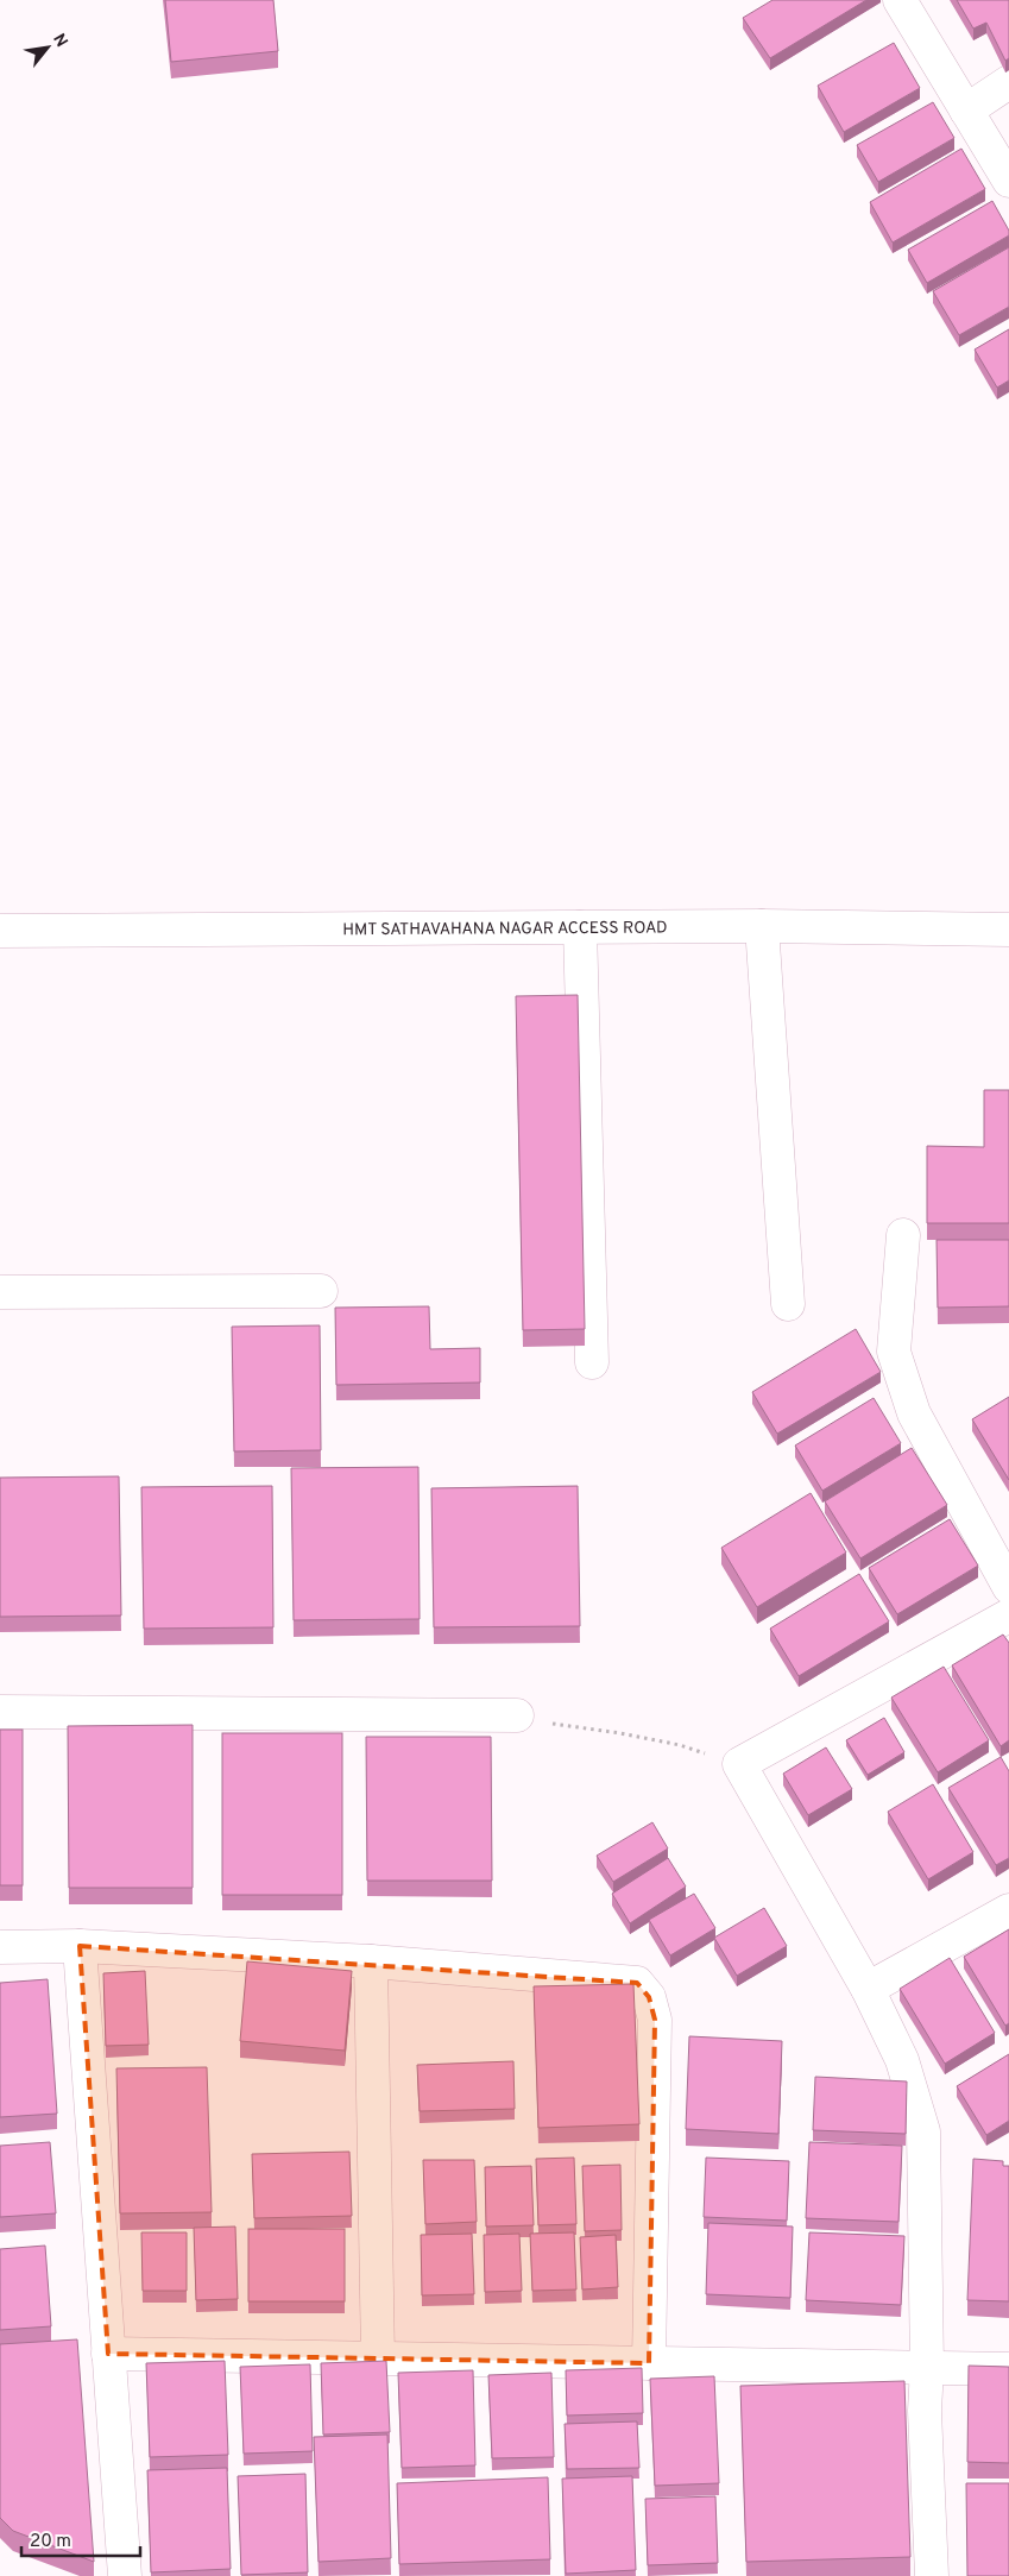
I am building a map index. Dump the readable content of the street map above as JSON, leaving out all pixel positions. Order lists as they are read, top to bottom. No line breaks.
{"streets":{"street":["HMT SATHAVAHANA NAGAR ACCESS ROAD"]},"scale_bar":"20 m","north":"top right"}
